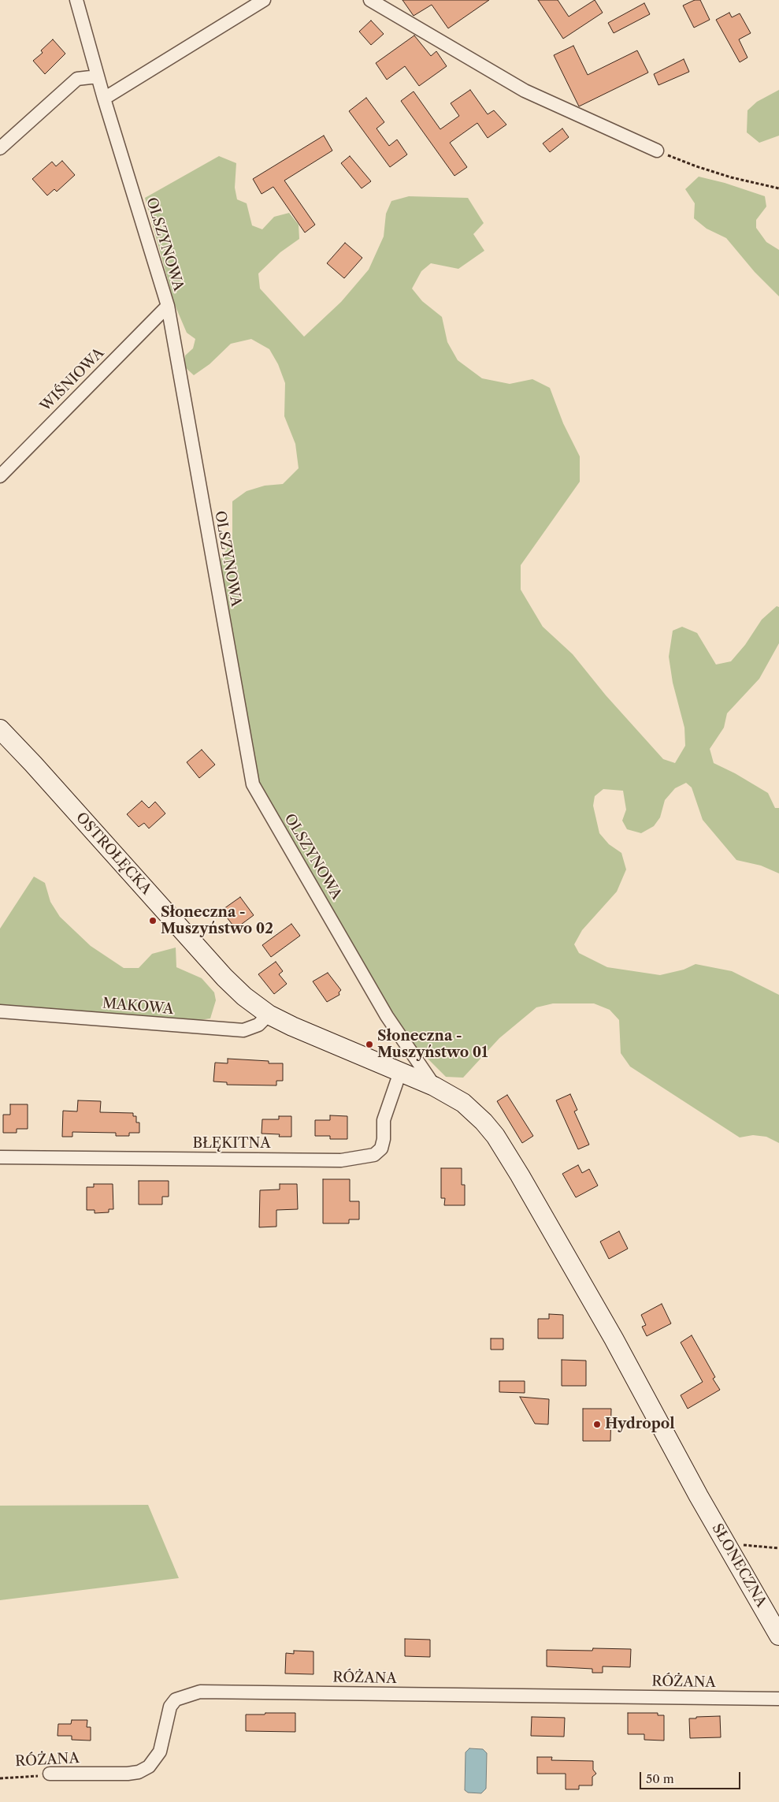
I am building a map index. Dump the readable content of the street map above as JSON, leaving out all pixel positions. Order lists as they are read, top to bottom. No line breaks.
{"streets":{"street":["OLSZYNOWA","WIŚNIOWA","OSTROŁĘCKA","MAKOWA","BŁĘKITNA","SŁONECZNA","RÓŻANA"]},"crossings":[["OLSZYNOWA","WIŚNIOWA"],["OLSZYNOWA","OSTROŁĘCKA"],["OLSZYNOWA","SŁONECZNA"],["OSTROŁĘCKA","MAKOWA"],["OSTROŁĘCKA","BŁĘKITNA"],["OSTROŁĘCKA","SŁONECZNA"]],"places":["Słoneczna - Muszyństwo 02","Słoneczna - Muszyństwo 01","Hydropol"],"scale_bar":"50 m"}
